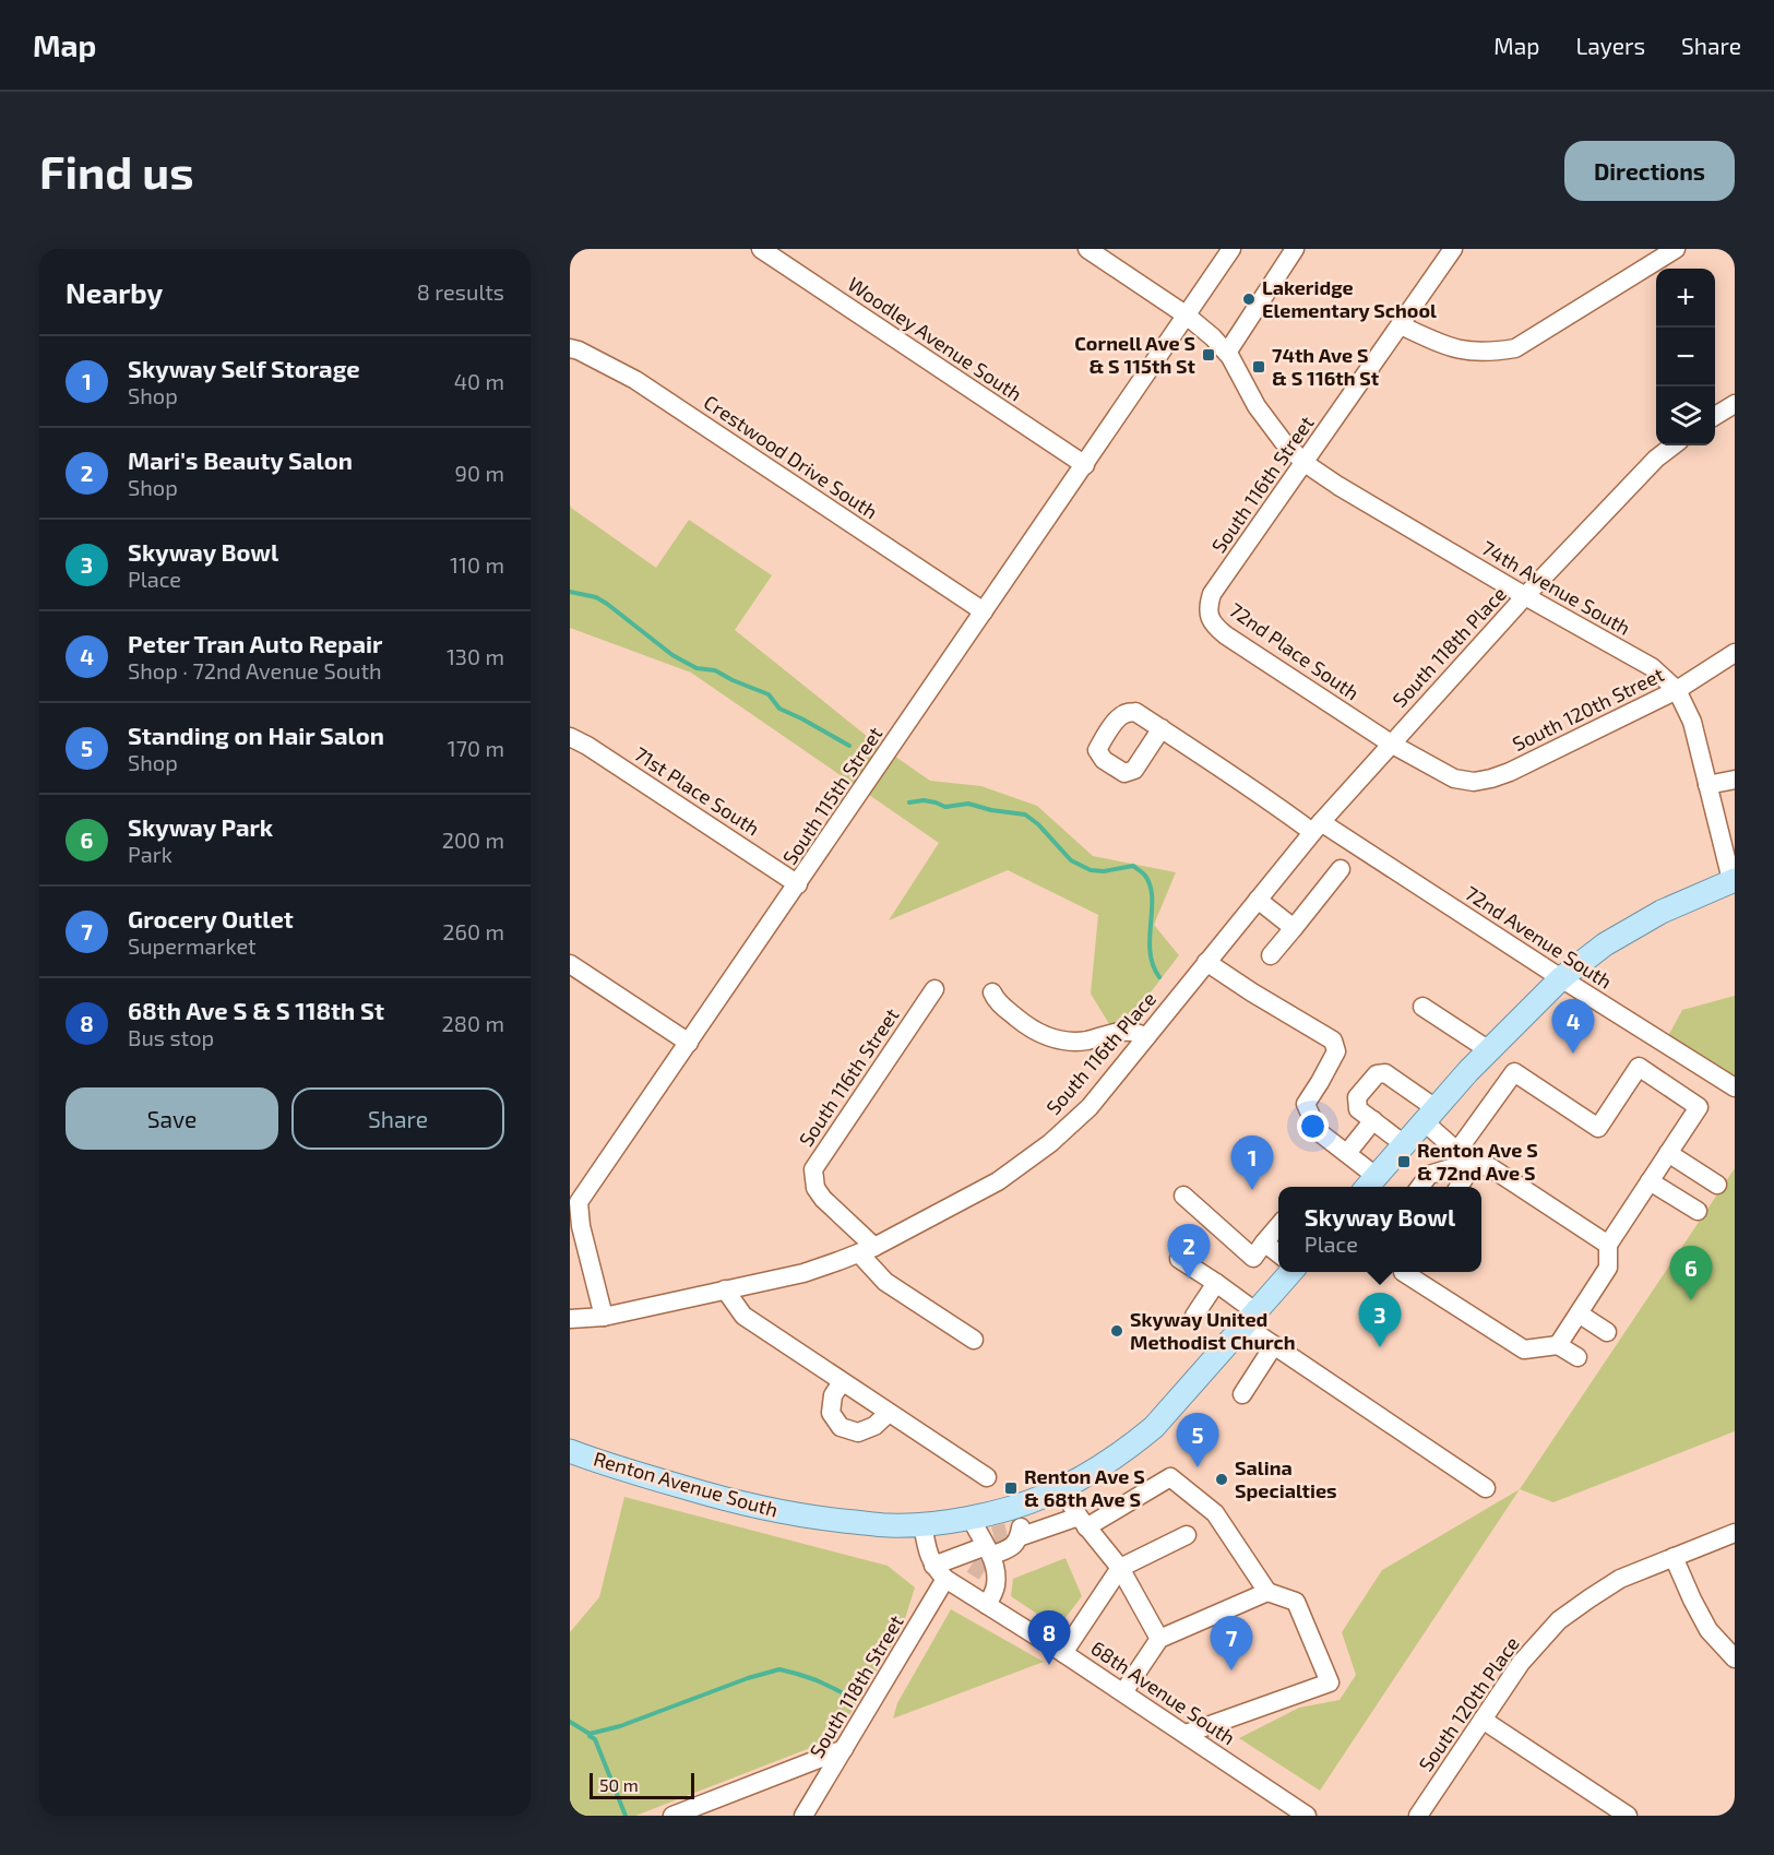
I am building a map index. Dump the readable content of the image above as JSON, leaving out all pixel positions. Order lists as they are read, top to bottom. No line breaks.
{"streets":{"main road":["Renton Avenue South"],"street":["Woodley Avenue South","Crestwood Drive South","South 116th Street","74th Avenue South","South 118th Place","72nd Place South","South 120th Street","71st Place South","South 115th Street","72nd Avenue South","South 116th Place","South 118th Street","68th Avenue South","South 120th Place"]},"crossings":[["Woodley Avenue South","South 115th Street"],["Crestwood Drive South","South 115th Street"],["South 116th Street","74th Avenue South"],["South 116th Street","72nd Place South"],["South 116th Street","South 116th Place"],["74th Avenue South","South 118th Place"],["74th Avenue South","South 120th Street"],["74th Avenue South","South 115th Street"],["South 118th Place","72nd Place South"],["South 118th Place","South 116th Place"],["72nd Place South","South 120th Street"],["72nd Place South","South 116th Place"],["71st Place South","South 115th Street"],["South 115th Street","South 116th Place"],["72nd Avenue South","South 116th Place"],["South 118th Street","68th Avenue South"]],"places":{"other":["Lakeridge Elementary School","Skyway United Methodist Church","Salina Specialties"],"transit":["Cornell Ave S & S 115th St","74th Ave S & S 116th St","Renton Ave S & 72nd Ave S","Renton Ave S & 68th Ave S"]},"scale_bar":"50 m","page":{"header":"Map","nav":["Map","Layers","Share"],"buttons":["Directions",["Save","Share"]],"title":"Find us","heading":["Nearby","8 results"],"map_buttons":["+","−"],"list":[{"mark":"1","name":"Skyway Self Storage","note":"Shop","value":"40 m"},{"mark":"2","name":"Mari's Beauty Salon","note":"Shop","value":"90 m"},{"mark":"3","name":"Skyway Bowl","note":"Place","value":"110 m"},{"mark":"4","name":"Peter Tran Auto Repair","note":"Shop · 72nd Avenue South","value":"130 m"},{"mark":"5","name":"Standing on Hair Salon","note":"Shop","value":"170 m"},{"mark":"6","name":"Skyway Park","note":"Park","value":"200 m"},{"mark":"7","name":"Grocery Outlet","note":"Supermarket","value":"260 m"},{"mark":"8","name":"68th Ave S & S 118th St","note":"Bus stop","value":"280 m"}],"pins":["4","1","2","6","3","5","8","7"],"popup":["Skyway Bowl","Place"],"scale":"50 m"}}
